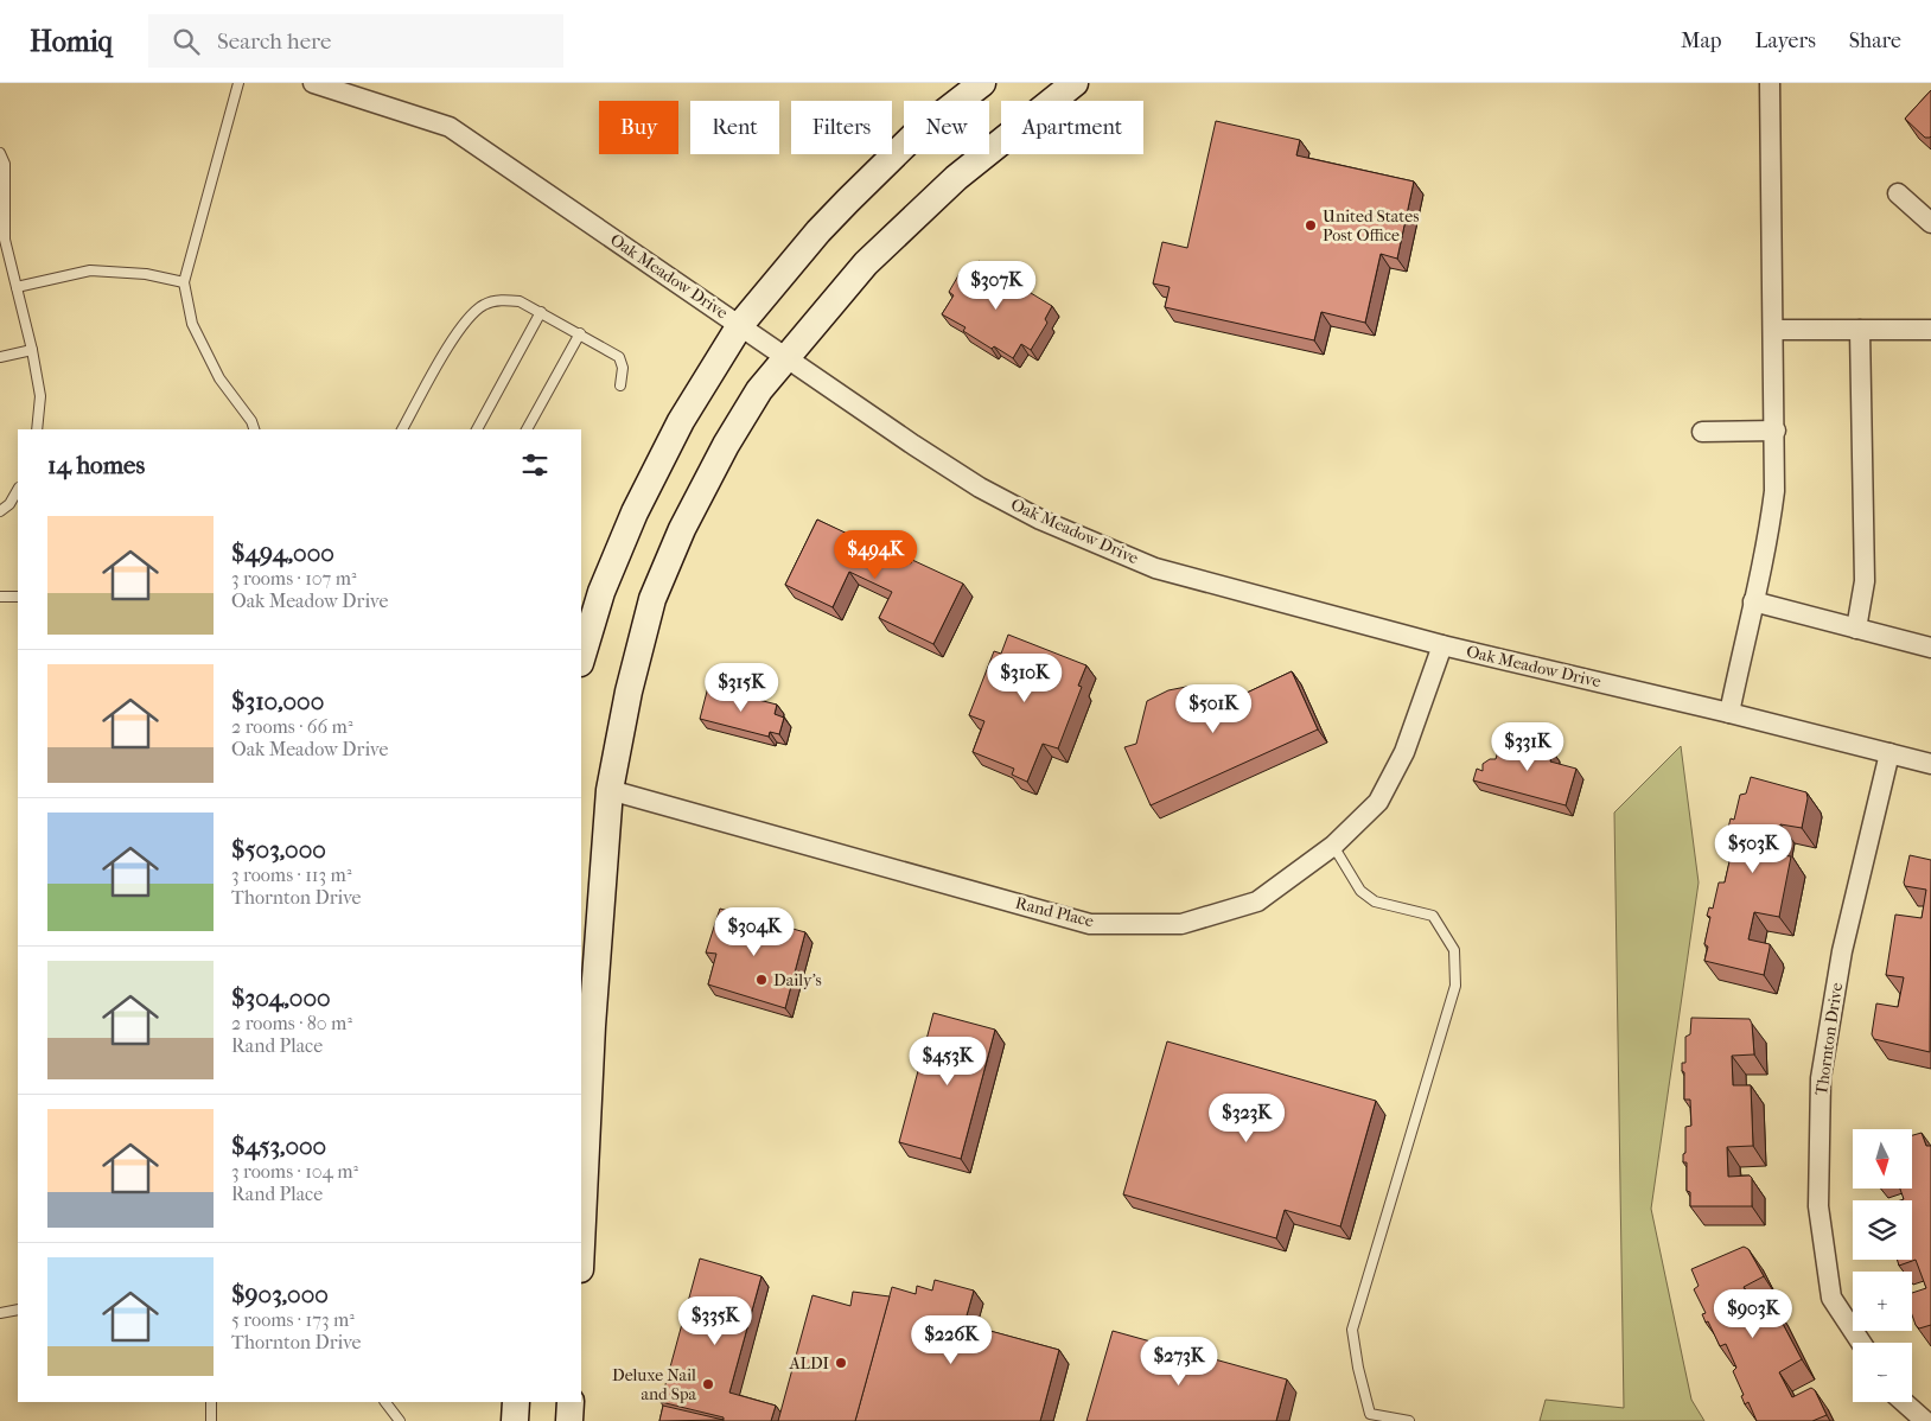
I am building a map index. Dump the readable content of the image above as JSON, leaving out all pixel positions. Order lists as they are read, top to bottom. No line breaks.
{"streets":{"street":["Oak Meadow Drive","Rand Place","Thornton Drive"]},"crossings":[["Oak Meadow Drive","Rand Place"],["Oak Meadow Drive","Thornton Drive"]],"places":["United States Post Office","Daily's","ALDI","Deluxe Nail and Spa"],"north":"bottom","page":{"header":"Homiq","search":"Search here","nav":["Map","Layers","Share"],"chip":["Buy","Rent","Filters","New","Apartment"],"price":["$307K","$494K","$310K","$315K","$501K","$331K","$503K","$304K","$453K","$323K","$903K","$335K","$226K","$273K"],"heading":"14 homes","list":[{"name":"$494,000","note":"3 rooms · 107 m² · Oak Meadow Drive"},{"name":"$310,000","note":"2 rooms · 66 m² · Oak Meadow Drive"},{"name":"$503,000","note":"3 rooms · 113 m² · Thornton Drive"},{"name":"$304,000","note":"2 rooms · 80 m² · Rand Place"},{"name":"$453,000","note":"3 rooms · 104 m² · Rand Place"},{"name":"$903,000","note":"5 rooms · 173 m² · Thornton Drive"}],"map_buttons":["+","−"]}}
